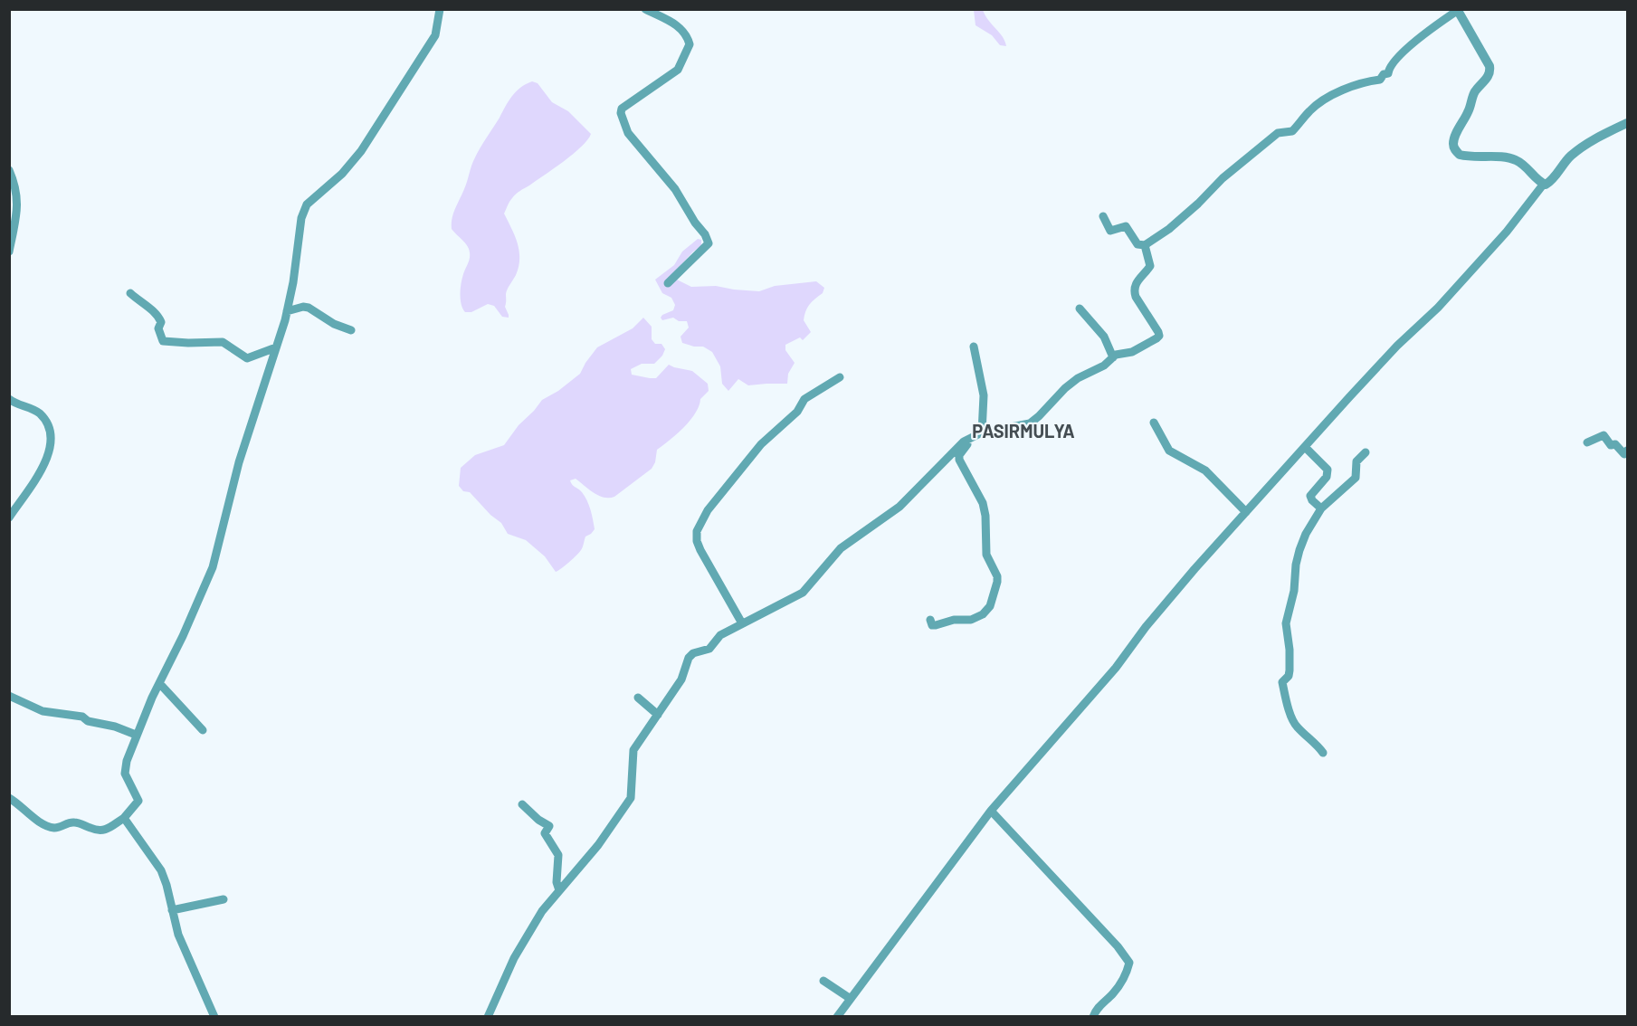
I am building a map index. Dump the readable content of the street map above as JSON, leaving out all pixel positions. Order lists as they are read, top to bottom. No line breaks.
{"districts":["PASIRMULYA"]}
